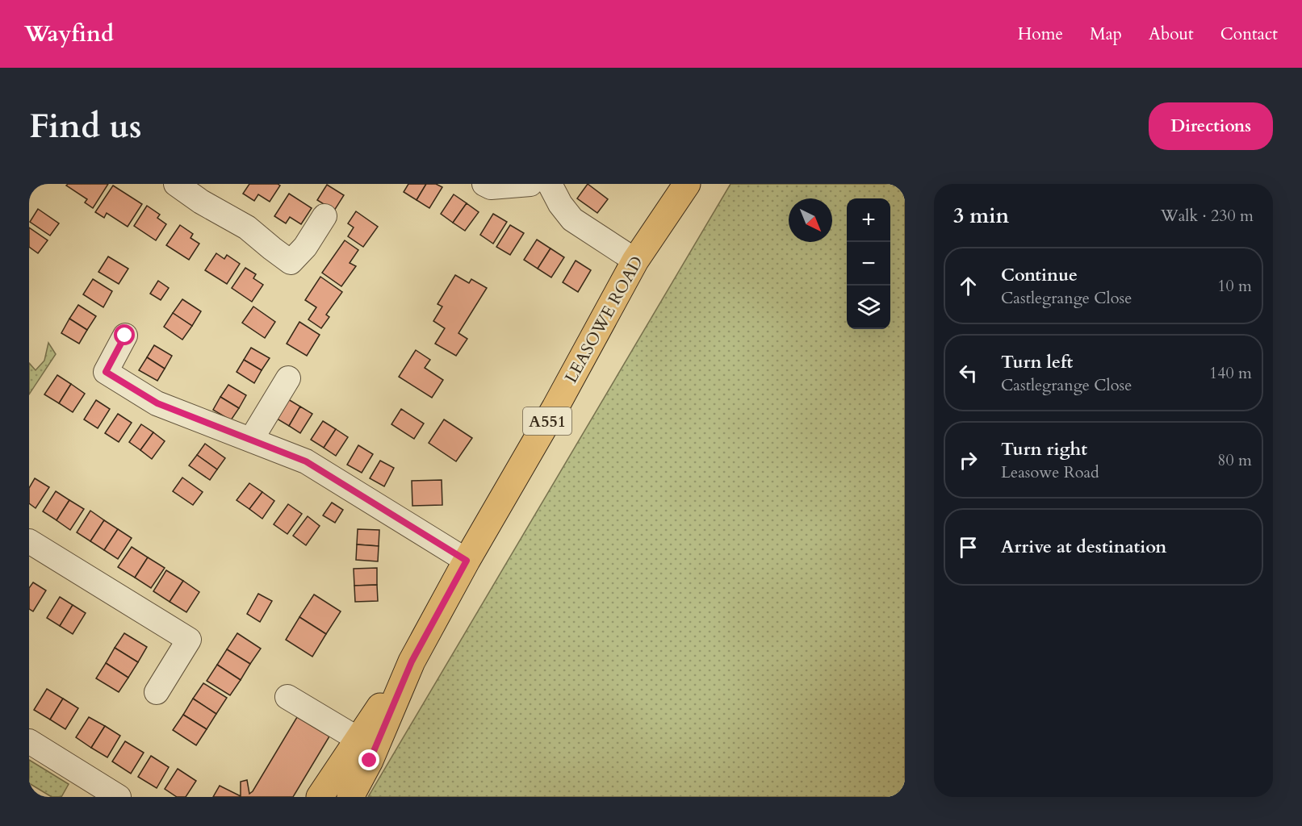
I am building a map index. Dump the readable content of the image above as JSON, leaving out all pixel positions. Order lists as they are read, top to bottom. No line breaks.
{"streets":{"main road":["LEASOWE ROAD","A551"]},"north":"bottom right","page":{"header":"Wayfind","nav":["Home","Map","About","Contact"],"buttons":"Directions","title":"Find us","heading":["3 min","Walk · 230 m"],"map_buttons":["+","−"],"list":[["Continue","Castlegrange Close","10 m"],["Turn left","Castlegrange Close","140 m"],["Turn right","Leasowe Road","80 m"],"Arrive at destination"]}}
